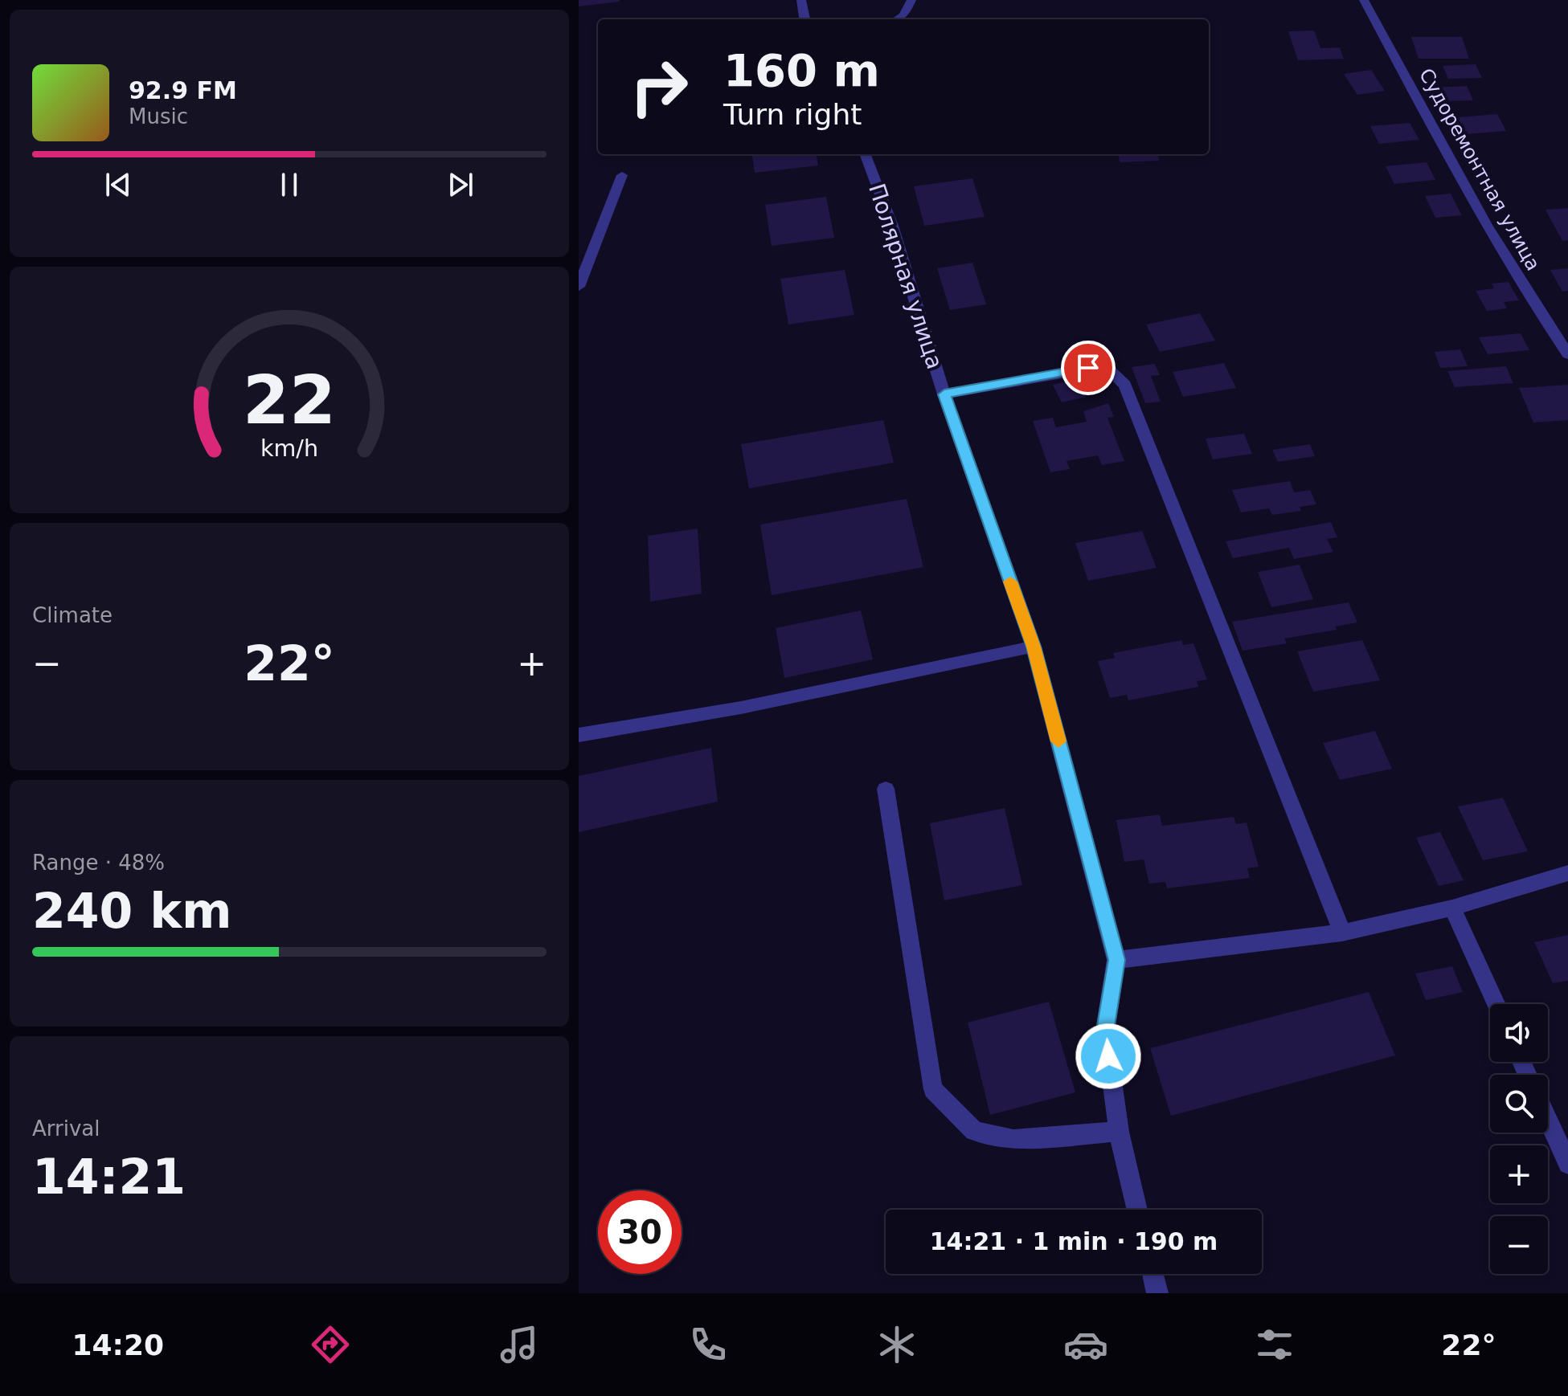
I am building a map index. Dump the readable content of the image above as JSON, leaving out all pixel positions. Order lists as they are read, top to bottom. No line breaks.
{"streets":{"street":["Судоремонтная улица","Полярная улица"]},"page":{"turn":["160 m","Turn right"],"song":["92.9 FM","Music"],"tile":["Climate",["Range · 48%","240 km"],["Arrival","14:21"]],"heat":["−","22°","+"],"map_buttons":["+","−"],"limit":"30","trip":"14:21 · 1 min · 190 m","tabs":["14:20","22°"],"gauge":["22","km/h"]}}
